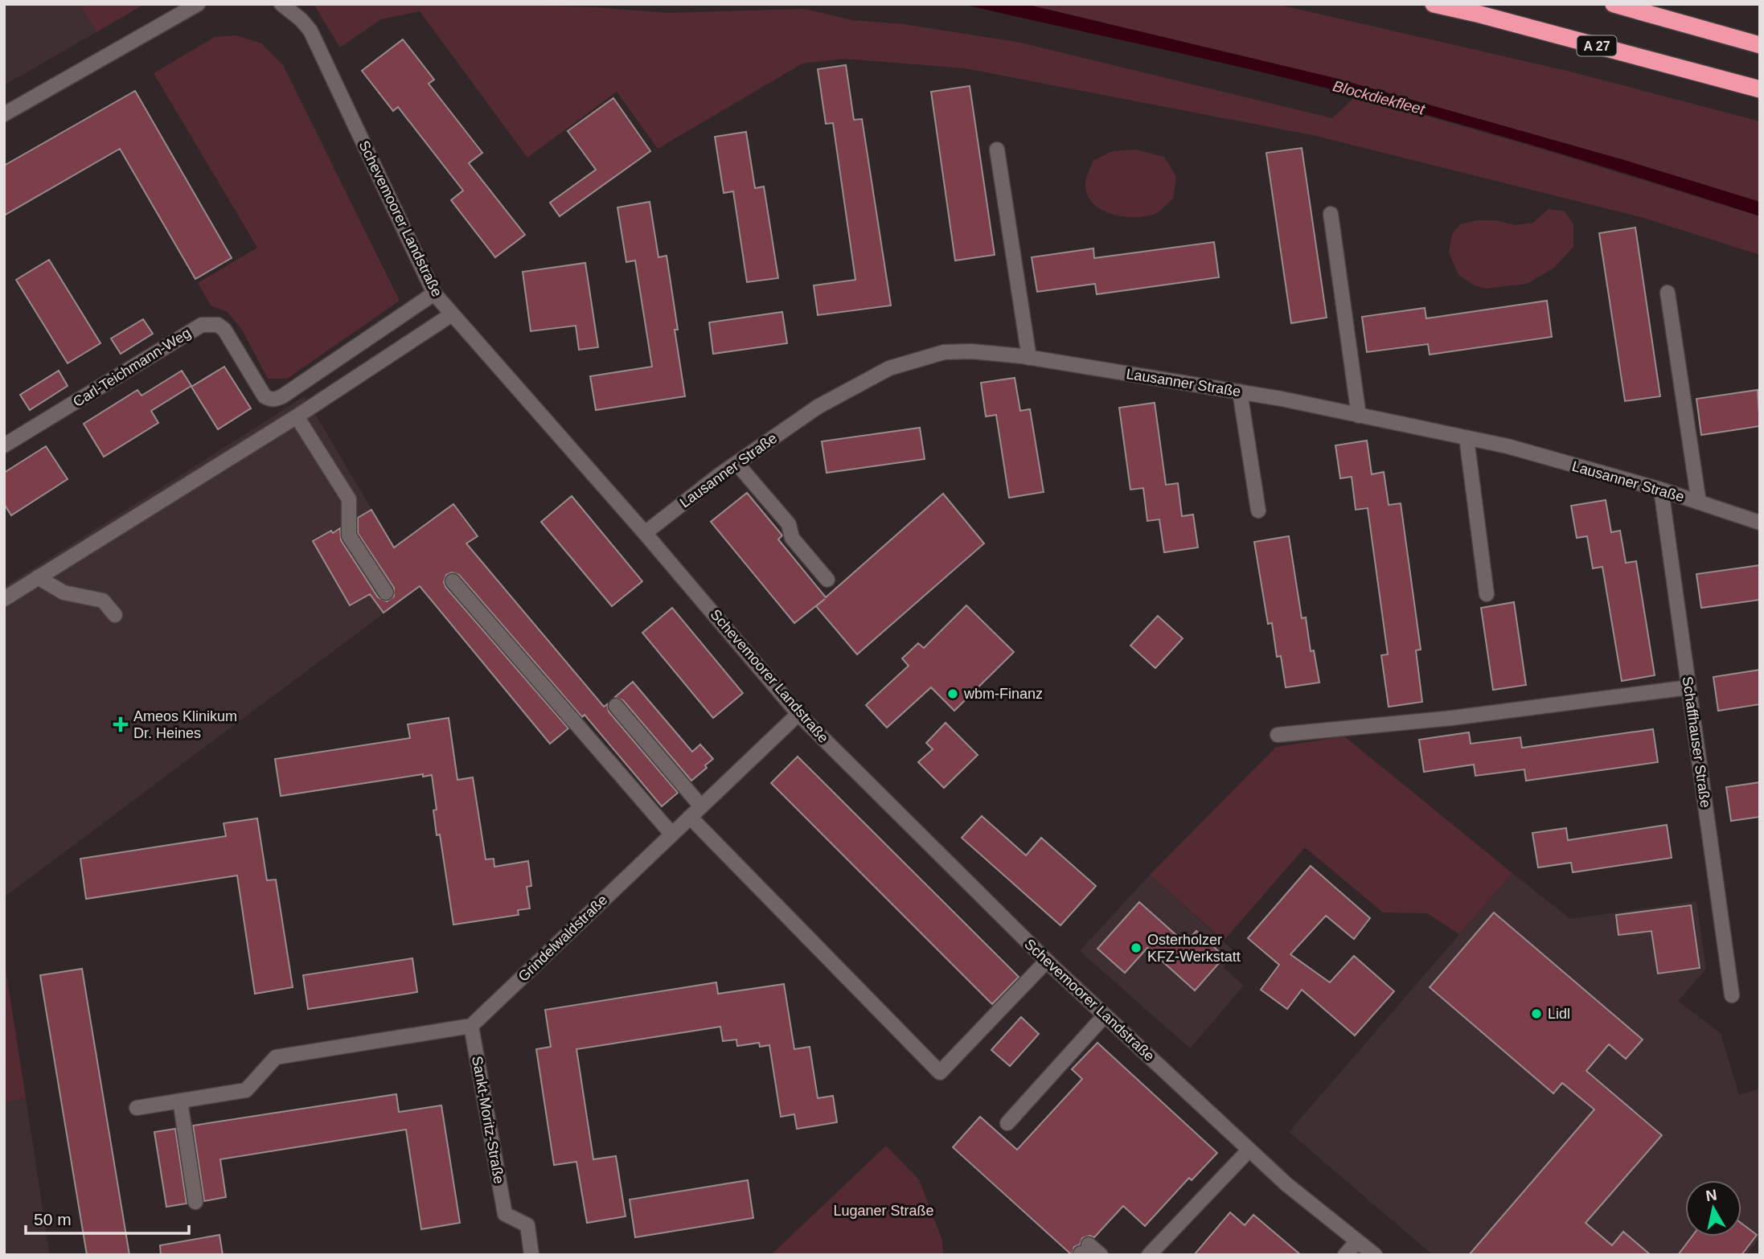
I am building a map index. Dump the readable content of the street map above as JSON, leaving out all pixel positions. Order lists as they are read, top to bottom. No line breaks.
{"streets":{"highway":["A 27"],"street":["Schevemoorer Landstraße","Carl-Teichmann-Weg","Lausanner Straße","Schaffhauser Straße","Grindelwaldstraße","Sankt-Moritz-Straße"]},"crossings":[["Schevemoorer Landstraße","Carl-Teichmann-Weg"],["Schevemoorer Landstraße","Lausanner Straße"],["Schevemoorer Landstraße","Grindelwaldstraße"],["Lausanner Straße","Schaffhauser Straße"],["Grindelwaldstraße","Sankt-Moritz-Straße"]],"water":["Blockdiekfleet"],"parks":["Luganer Straße"],"places":{"other":["wbm-Finanz","Osterholzer KFZ-Werkstatt","Lidl"],"health":["Ameos Klinikum Dr. Heines"]},"scale_bar":"50 m","north":"top"}
